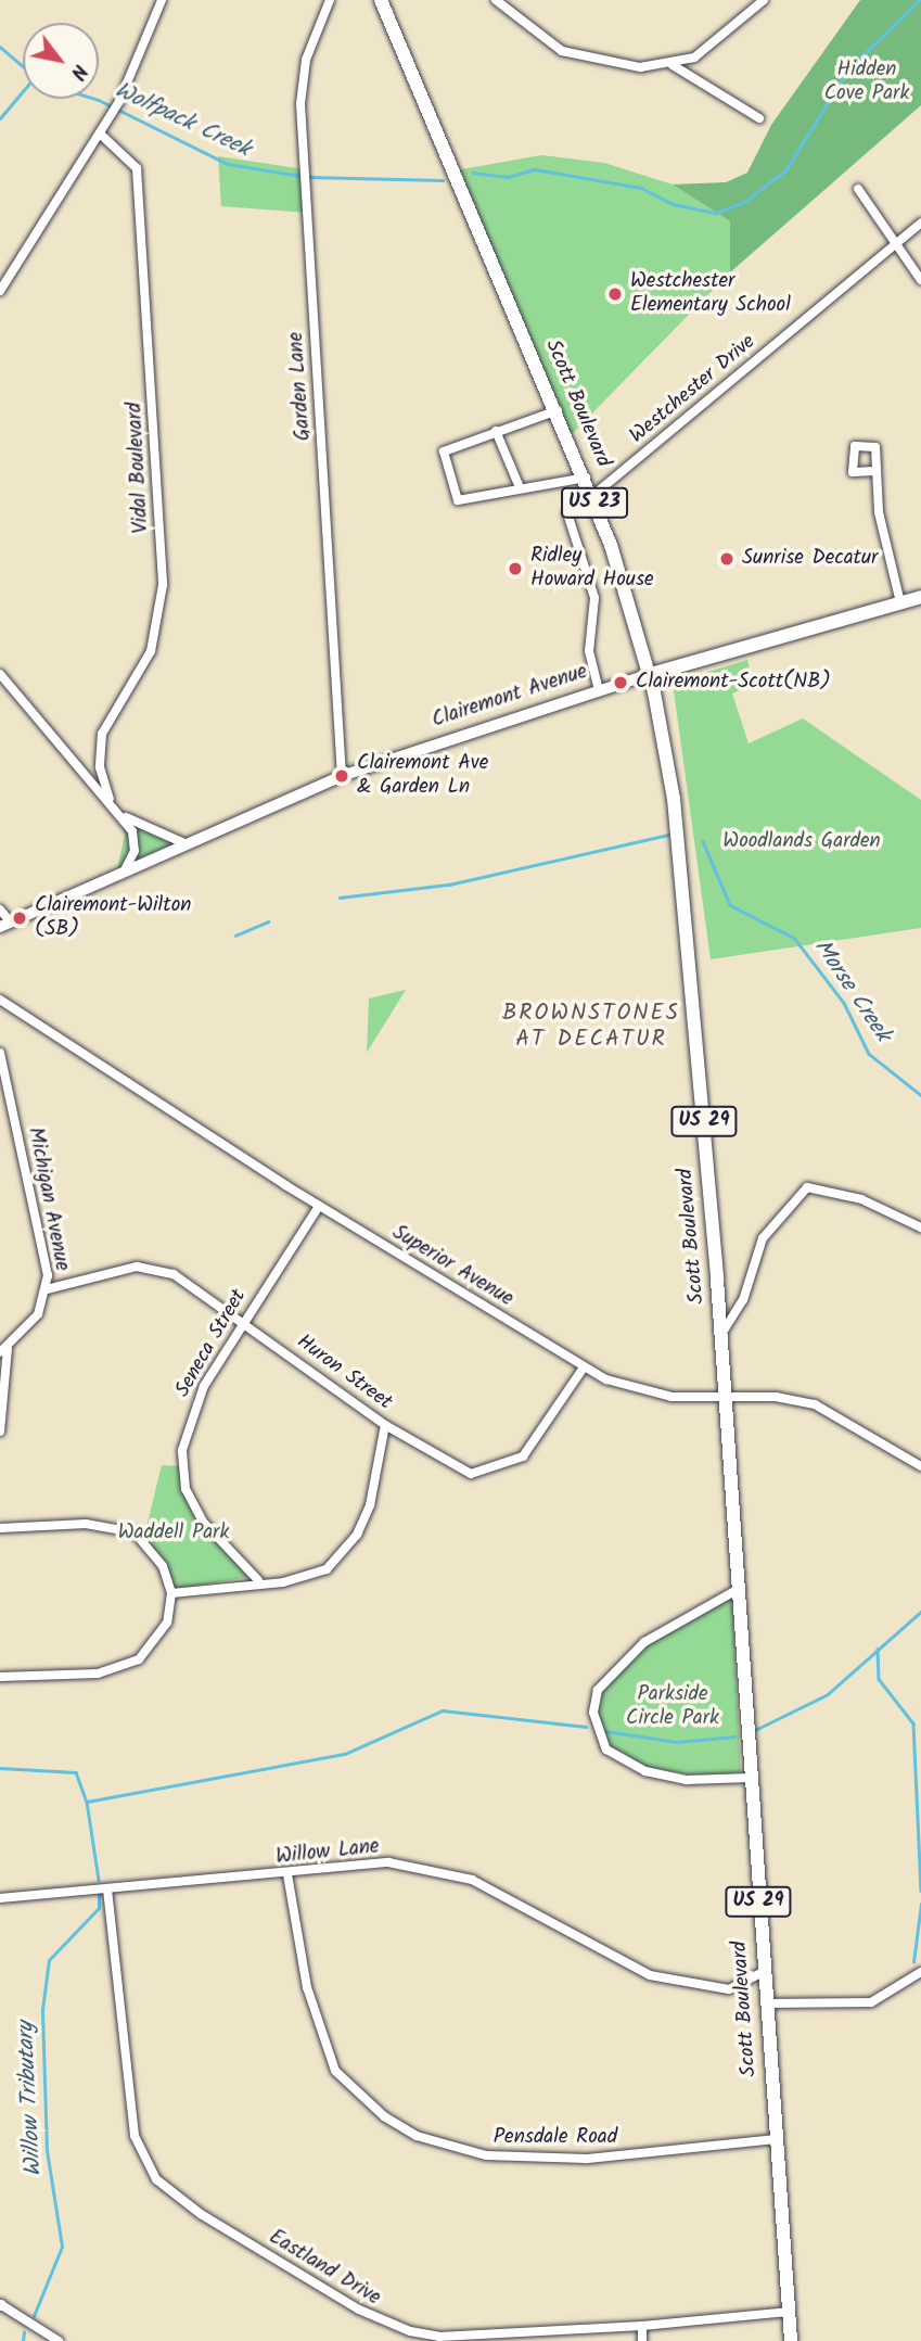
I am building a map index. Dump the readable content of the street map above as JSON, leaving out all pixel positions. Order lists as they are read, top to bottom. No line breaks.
{"streets":{"main road":["Scott Boulevard","US 23","Clairemont Avenue","US 29"],"street":["Garden Lane","Westchester Drive","Vidal Boulevard","Michigan Avenue","Superior Avenue","Seneca Street","Huron Street","Willow Lane","Pensdale Road","Eastland Drive"]},"crossings":[["Garden Lane","Clairemont Avenue"],["Westchester Drive","Scott Boulevard"],["Scott Boulevard","Clairemont Avenue"],["Scott Boulevard","Superior Avenue"],["Scott Boulevard","Willow Lane"],["Scott Boulevard","Pensdale Road"],["Scott Boulevard","Eastland Drive"],["Michigan Avenue","Huron Street"],["Superior Avenue","Seneca Street"],["Superior Avenue","Huron Street"],["Seneca Street","Huron Street"],["Willow Lane","Pensdale Road"],["Willow Lane","Eastland Drive"]],"districts":["BROWNSTONES AT DECATUR"],"water":["Wolfpack Creek","Morse Creek","Willow Tributary"],"parks":["Hidden Cove Park","Woodlands Garden","Waddell Park","Parkside Circle Park"],"places":["Westchester Elementary School","Sunrise Decatur","Ridley Howard House","Clairemont-Scott(NB)","Clairemont Ave & Garden Ln","Clairemont-Wilton (SB)"],"north":"bottom right"}
